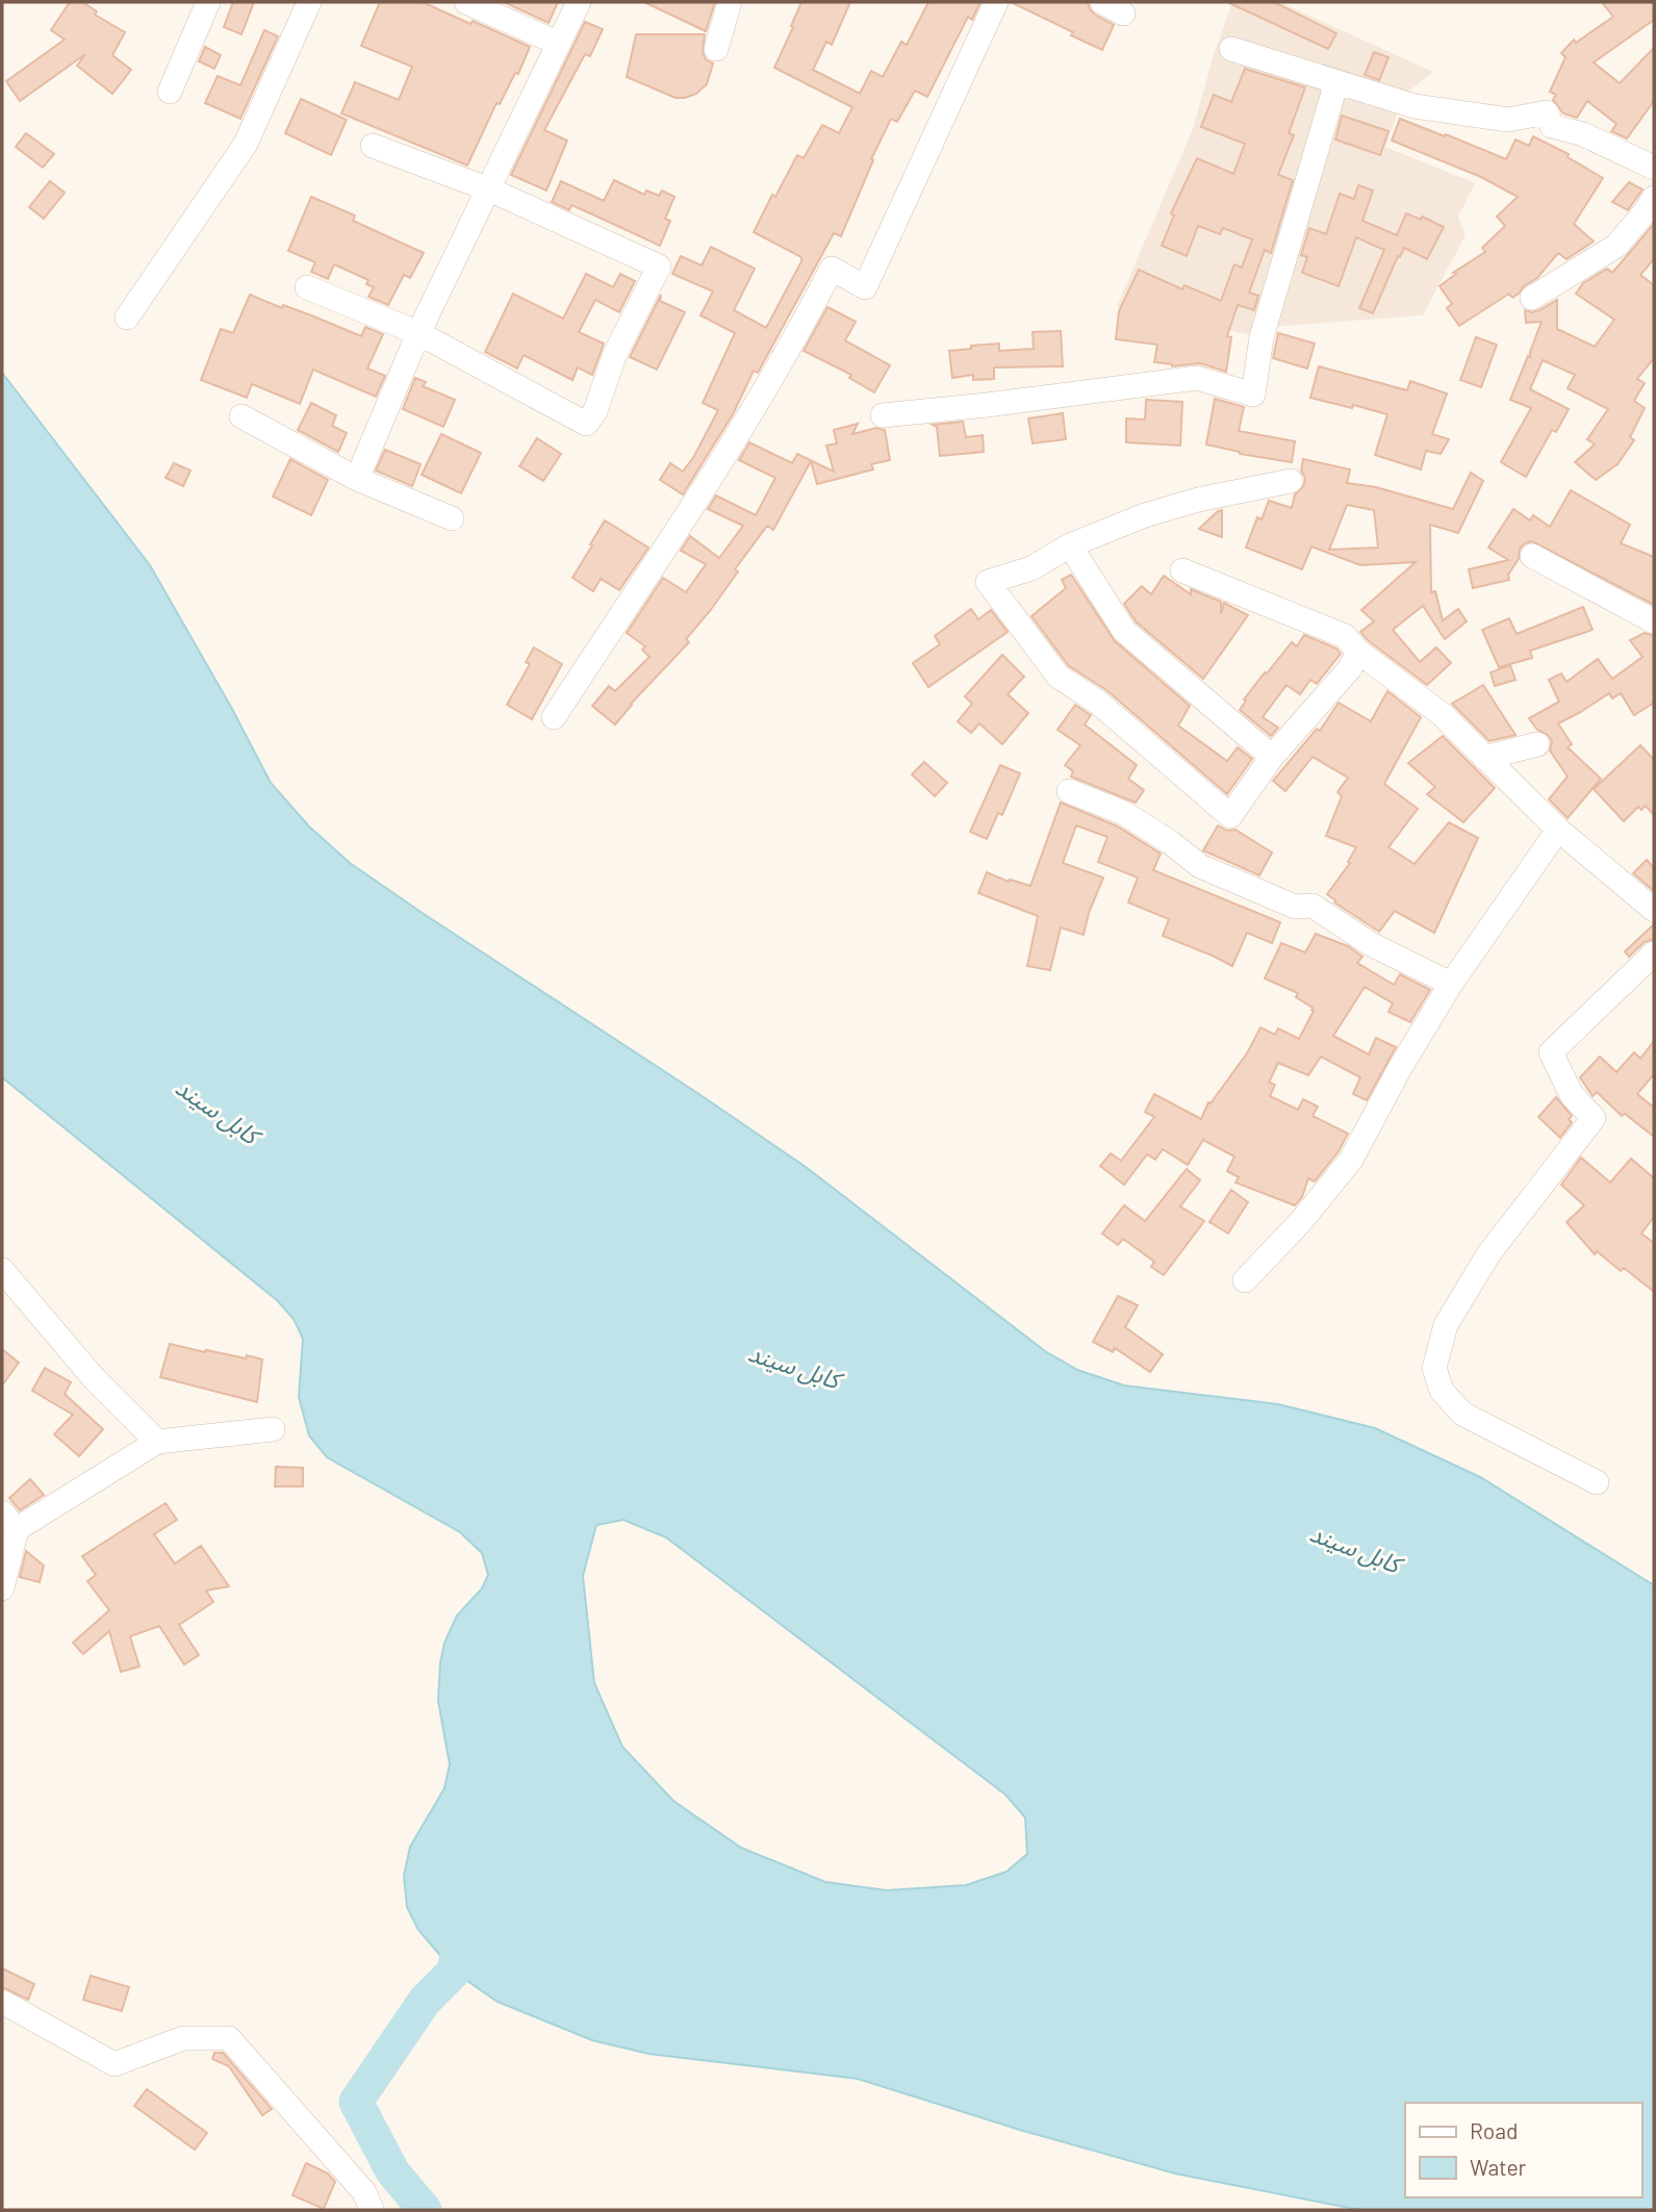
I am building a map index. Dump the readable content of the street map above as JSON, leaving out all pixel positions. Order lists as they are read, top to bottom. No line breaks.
{"water":["کابل سيند"],"legend":["Road","Water"]}
